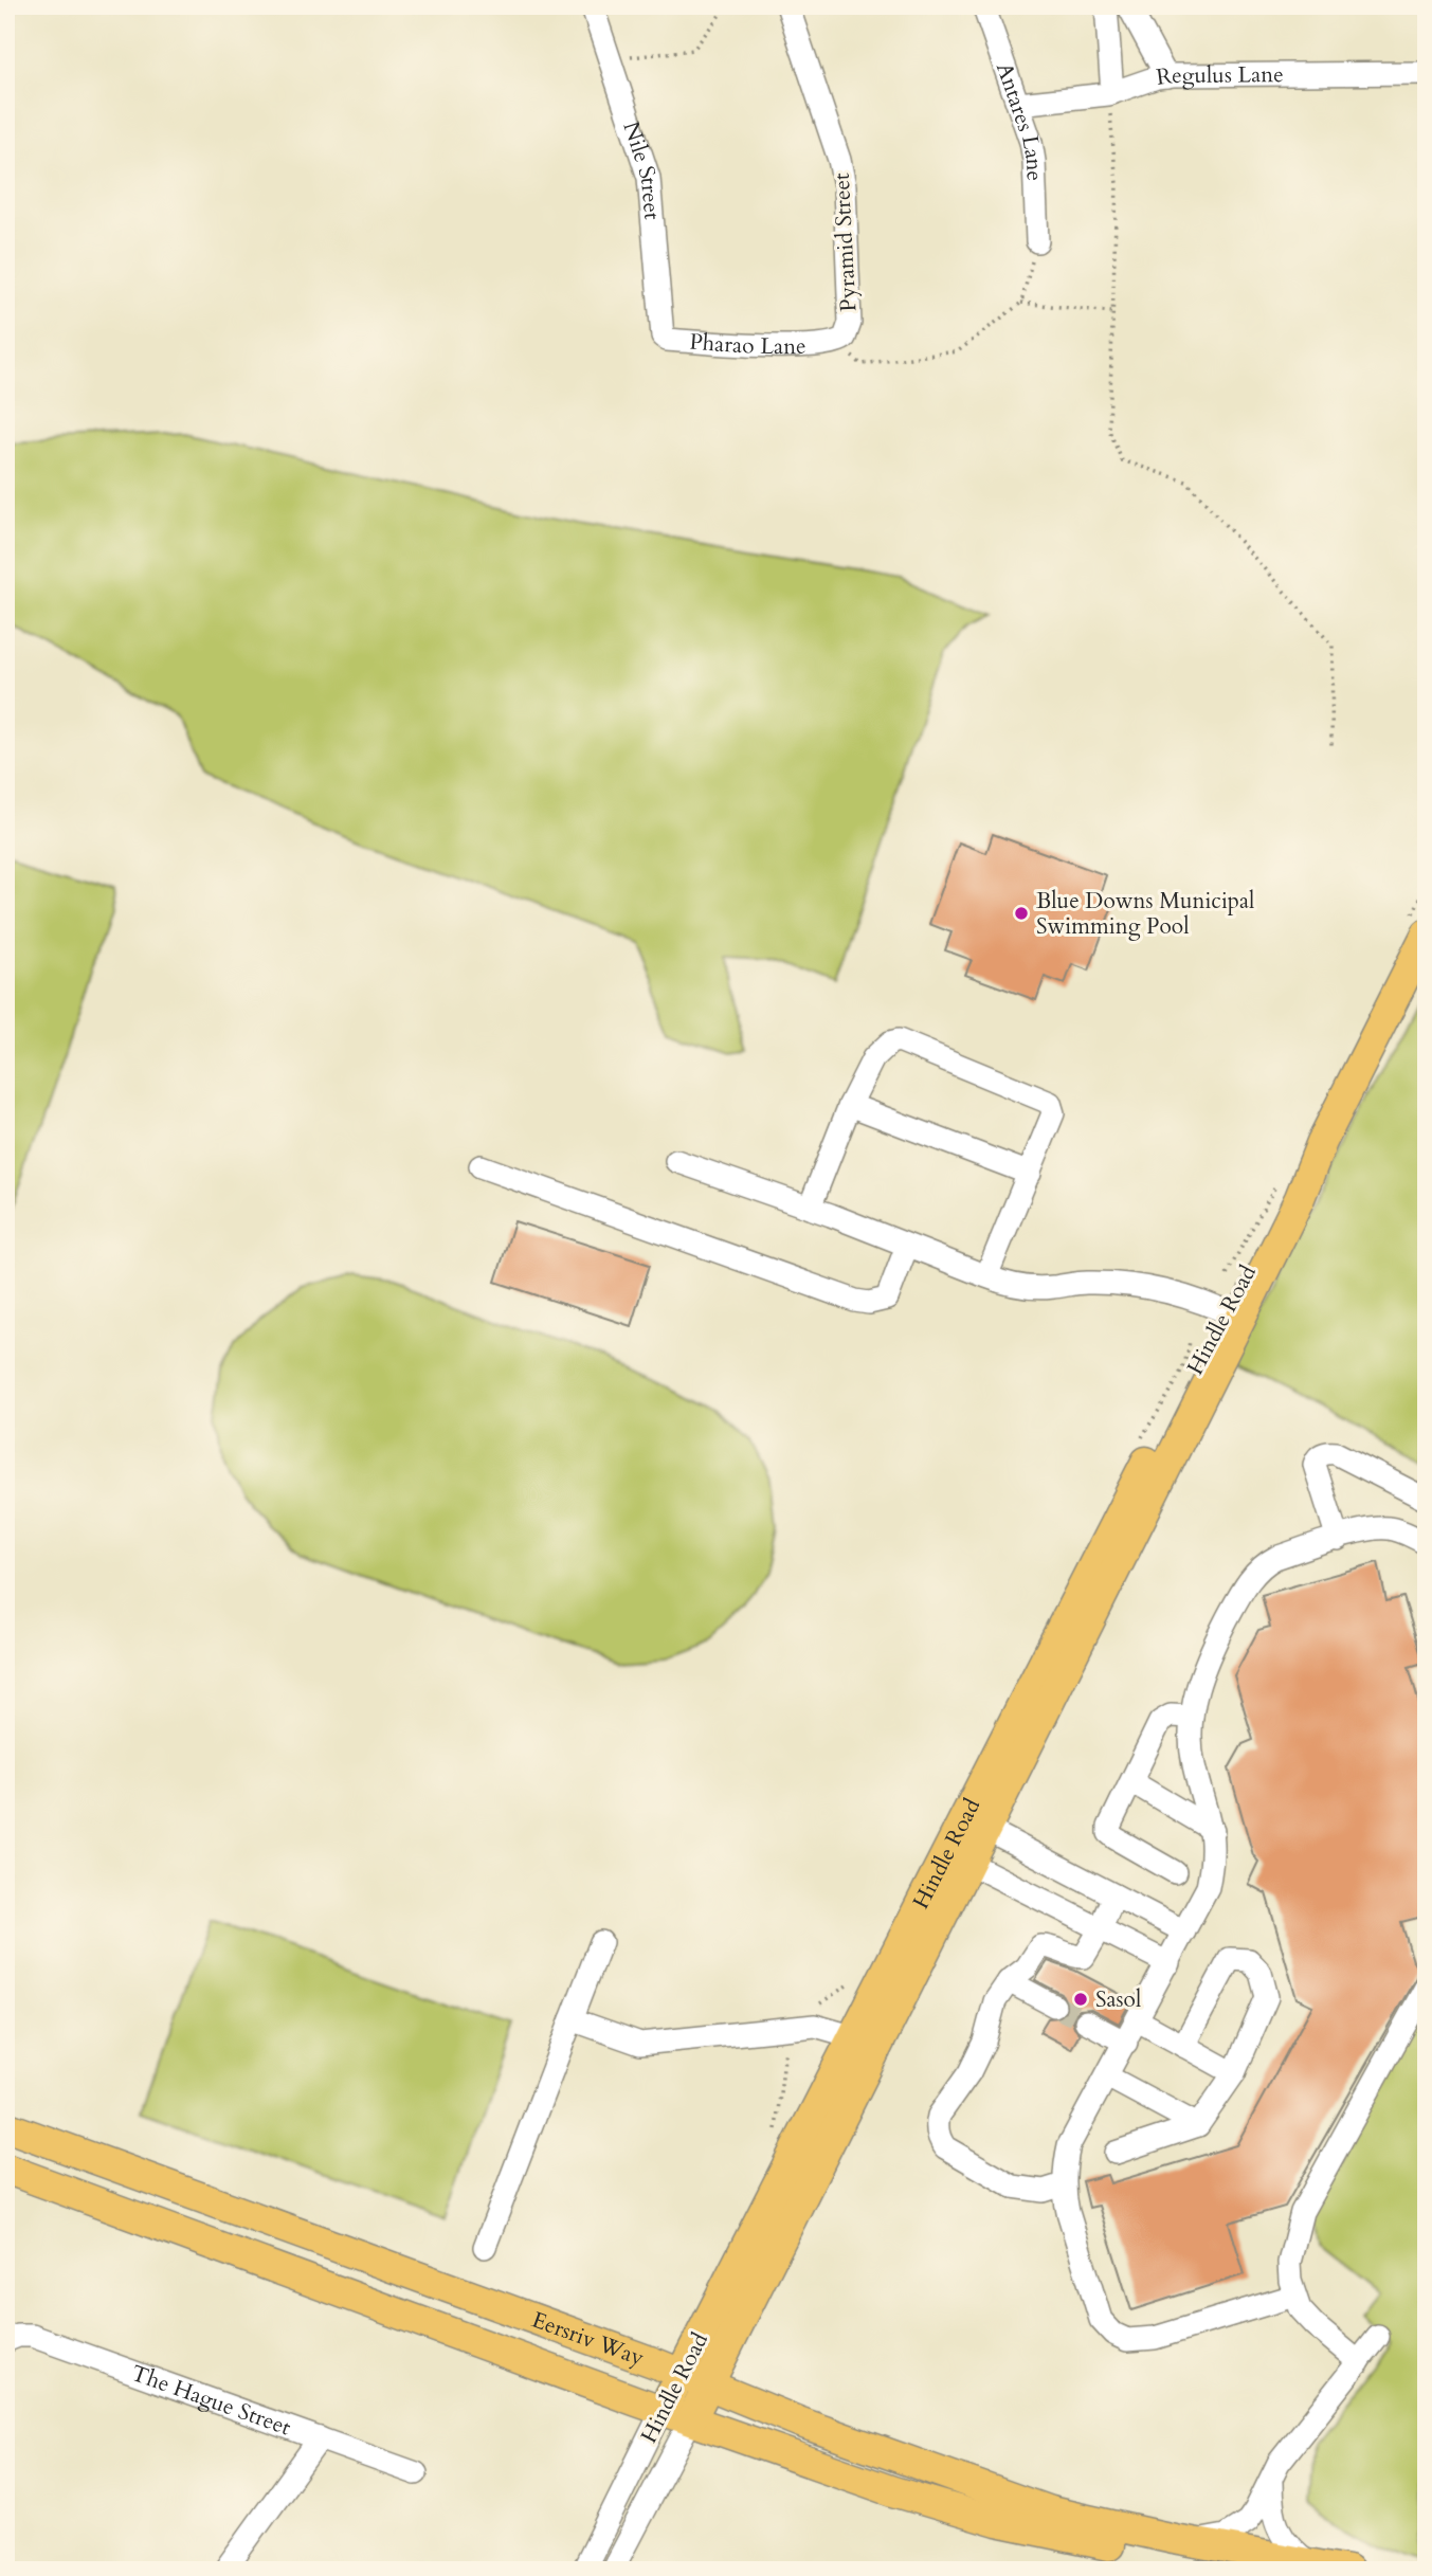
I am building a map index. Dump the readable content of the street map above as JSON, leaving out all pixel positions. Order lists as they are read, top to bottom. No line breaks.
{"streets":{"main road":["Hindle Road","Eersriv Way"],"street":["Regulus Lane","Antares Lane","Nile Street","Pyramid Street","Pharao Lane","The Hague Street"]},"crossings":[["Regulus Lane","Antares Lane"],["Nile Street","Pharao Lane"],["Pyramid Street","Pharao Lane"],["Hindle Road","Eersriv Way"]],"places":["Blue Downs Municipal Swimming Pool","Sasol"]}
